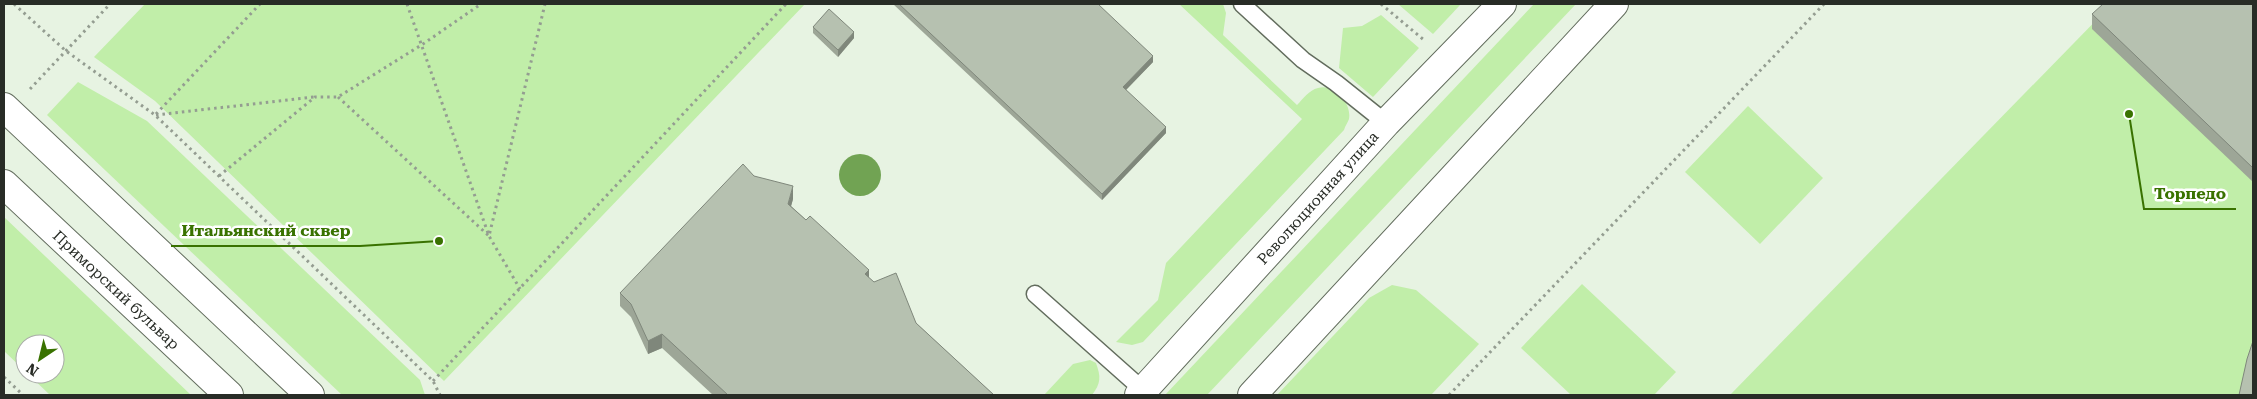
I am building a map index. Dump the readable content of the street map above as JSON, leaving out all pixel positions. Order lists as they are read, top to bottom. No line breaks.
{"streets":{"main road":["Революционная улица","Приморский бульвар"]},"places":["Торпедо","Итальянский сквер"],"north":"bottom left"}
